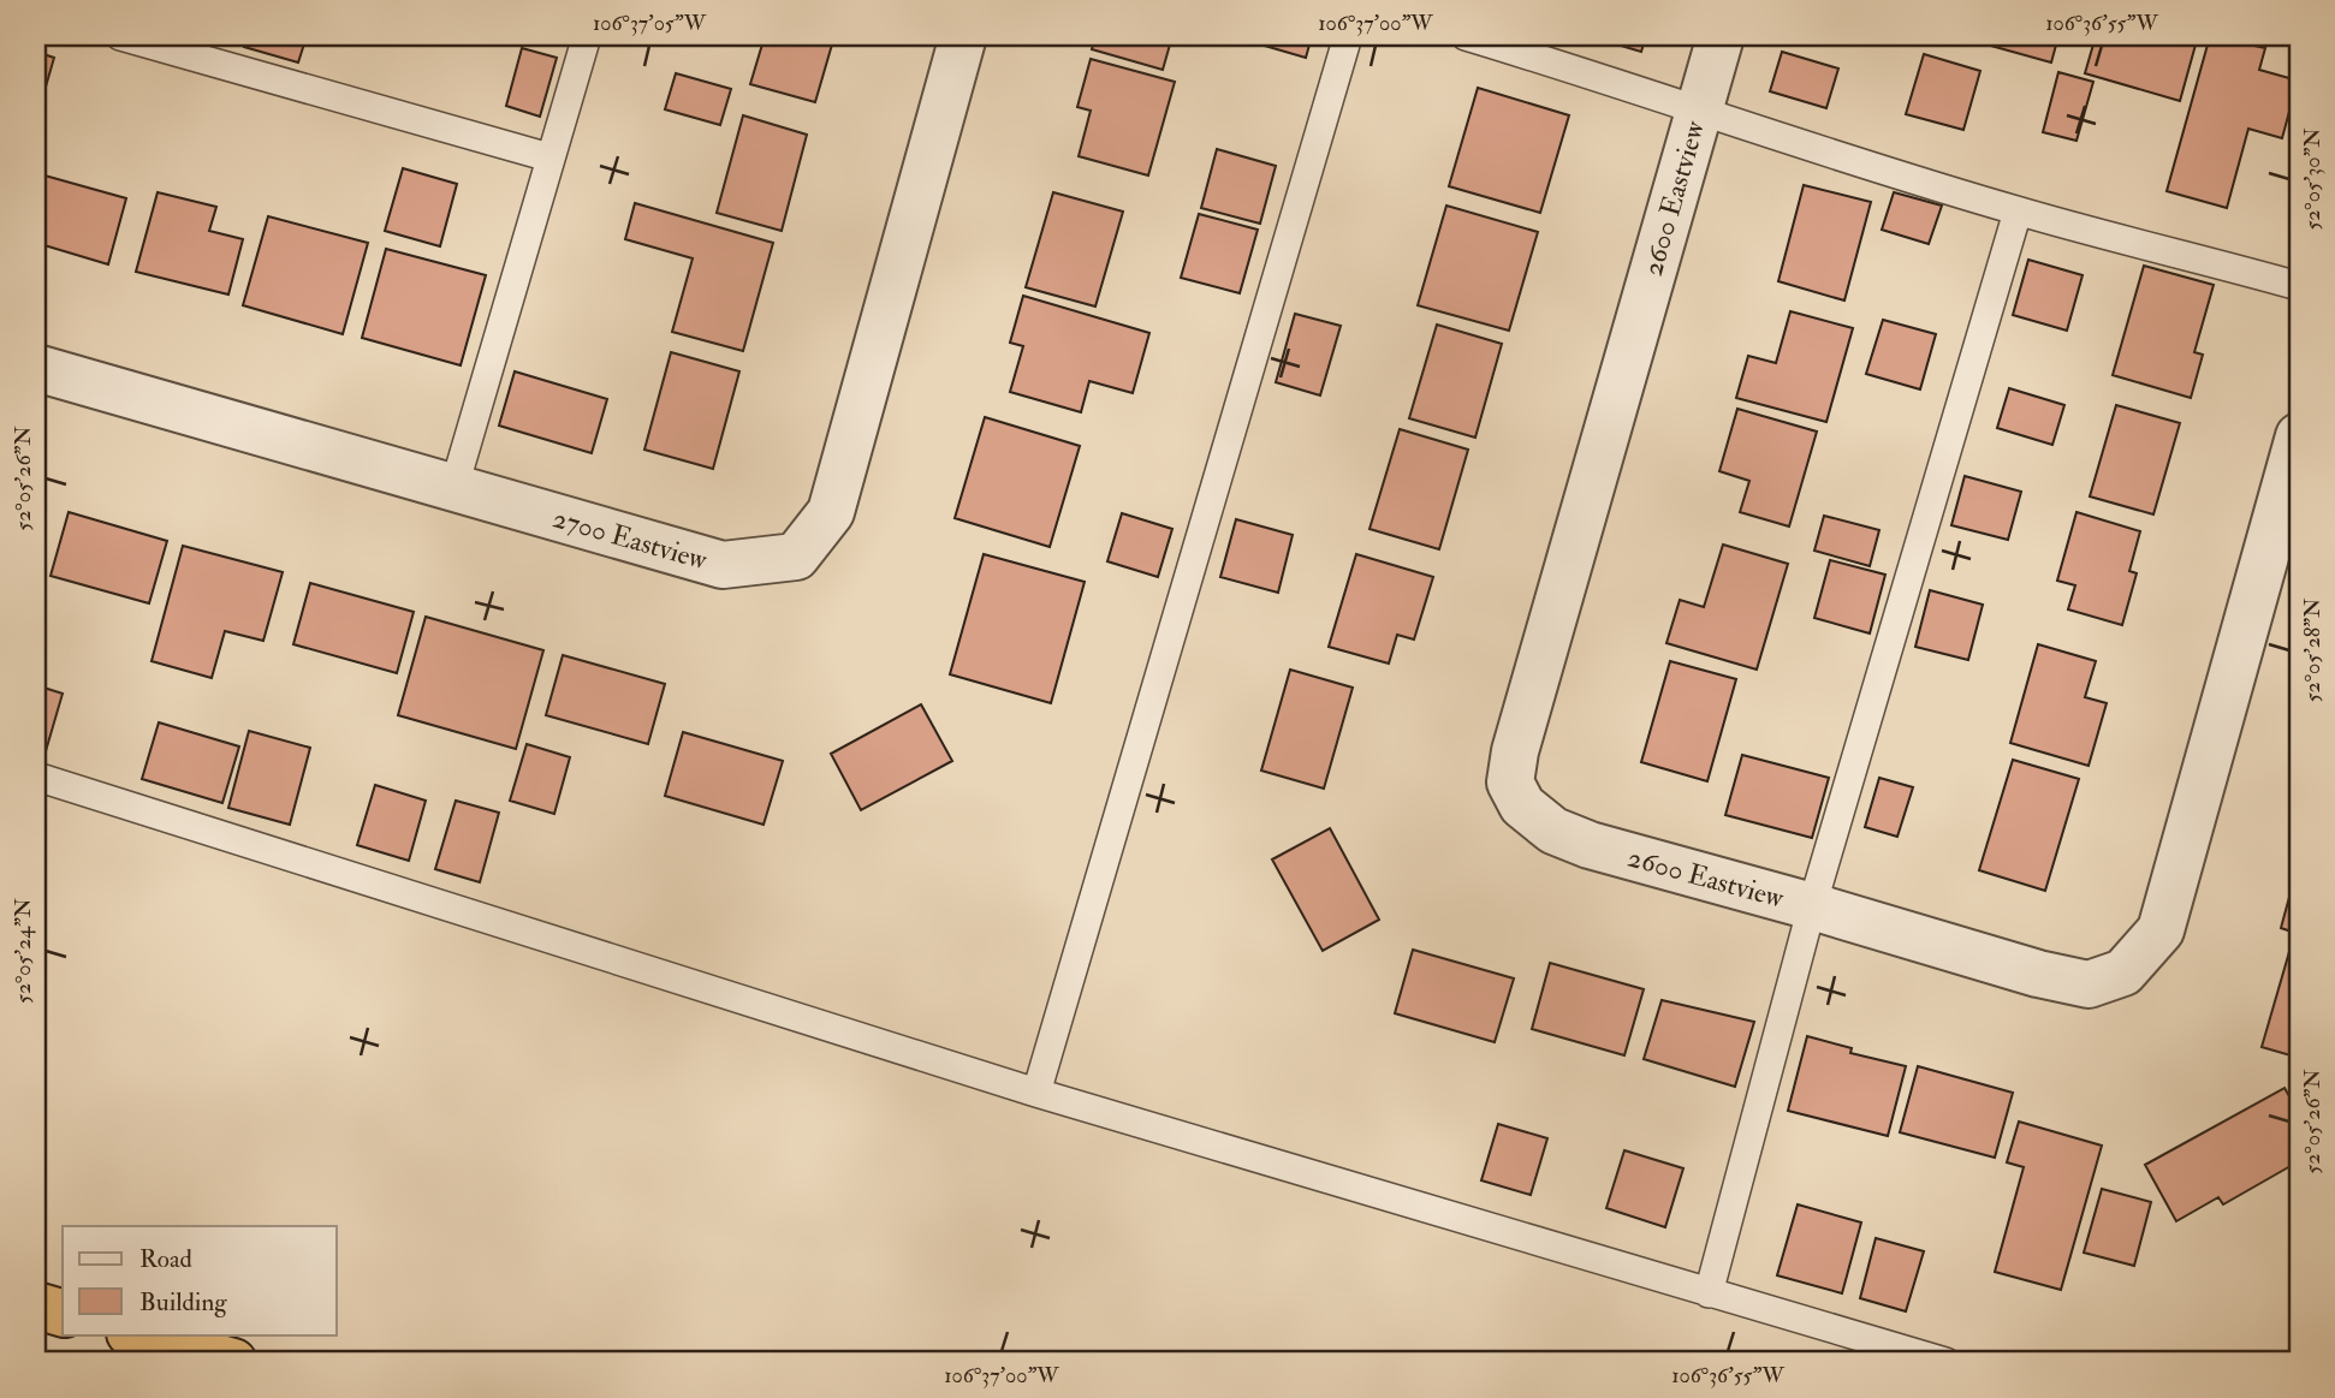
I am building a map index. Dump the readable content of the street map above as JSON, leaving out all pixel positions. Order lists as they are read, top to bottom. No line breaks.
{"streets":{"street":["2600 Eastview","2700 Eastview"]},"legend":["Road","Building"],"coordinates":["106°37'05\"W","106°37'00\"W","106°36'55\"W","52°05'30\"N","52°05'26\"N","52°05'28\"N","52°05'24\"N"]}
